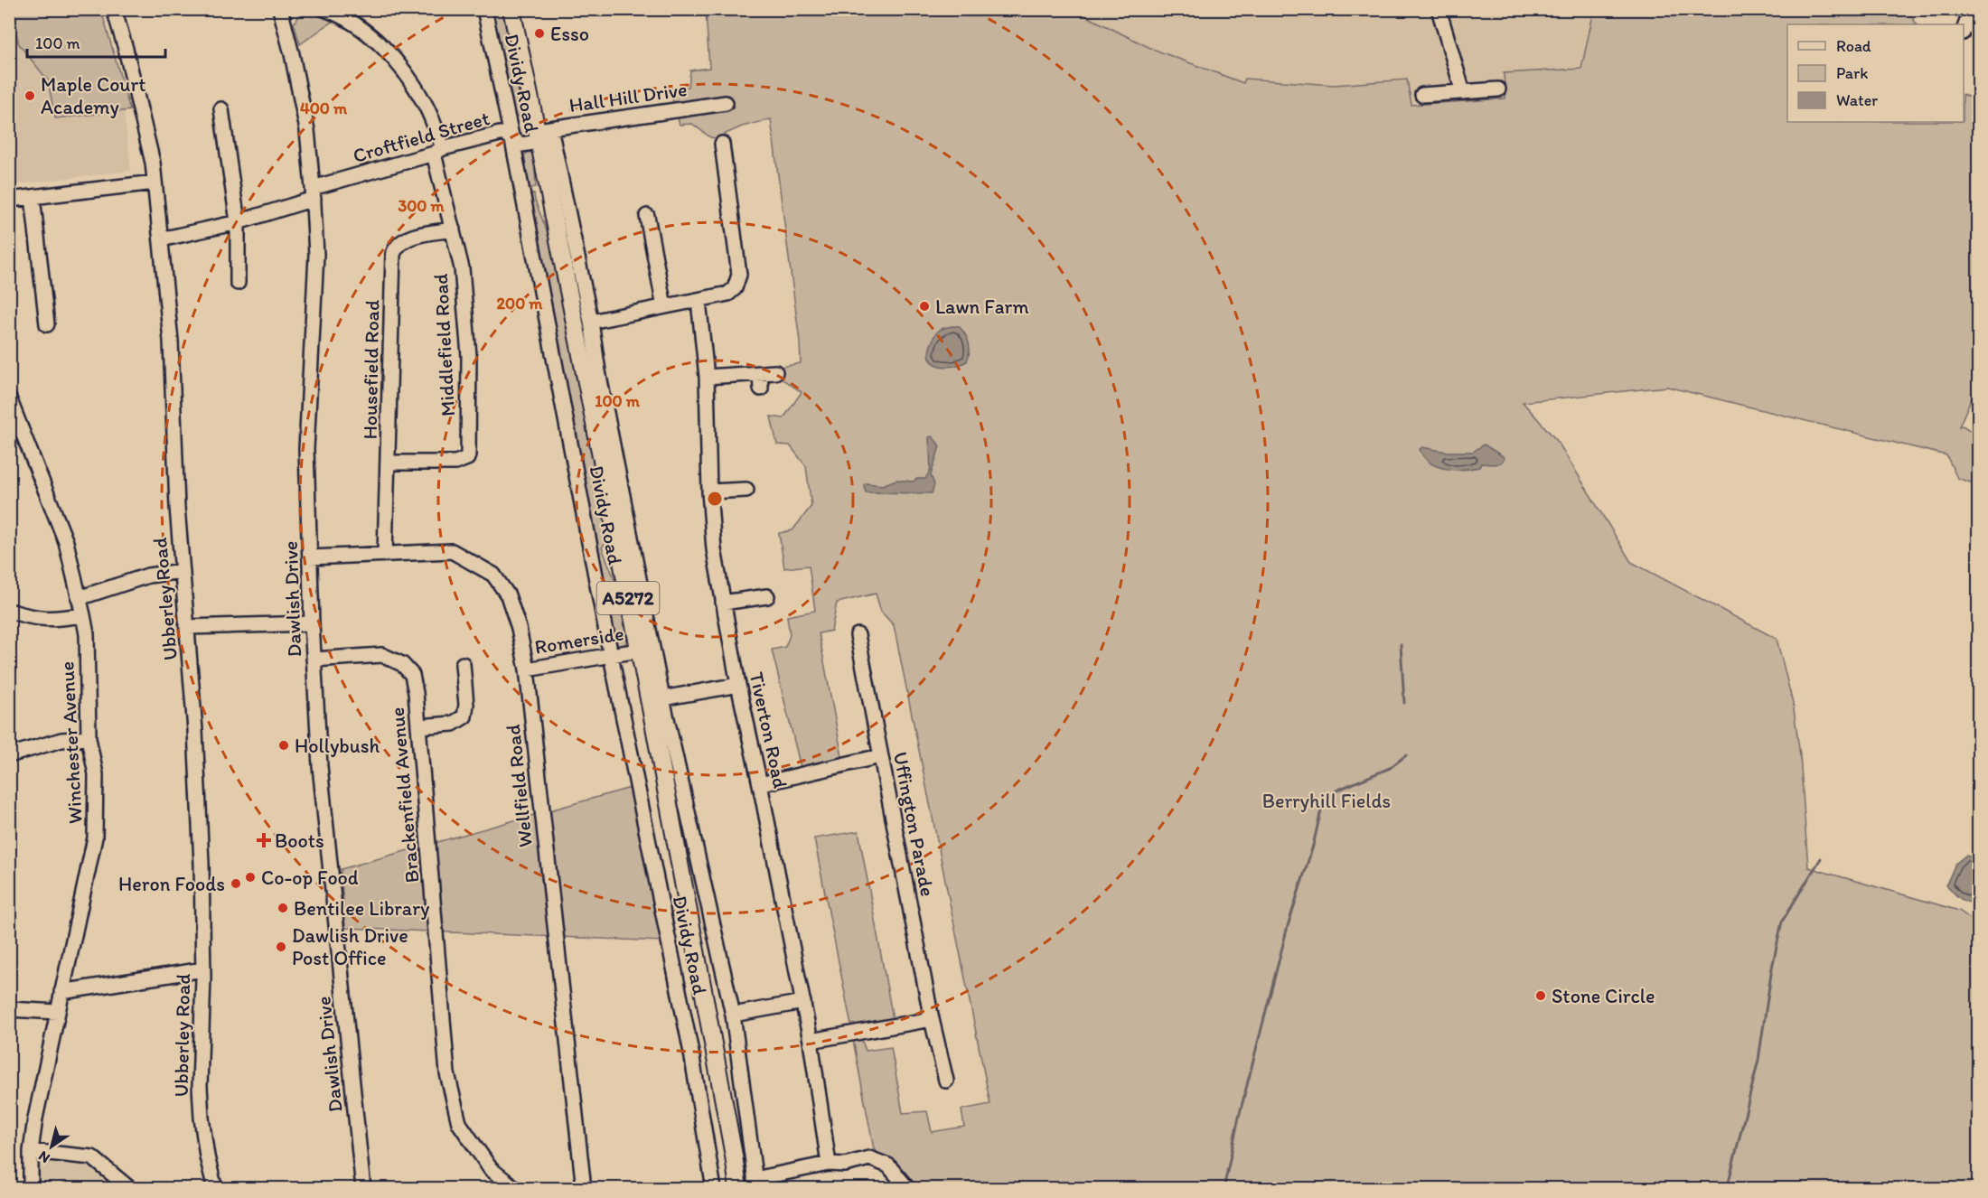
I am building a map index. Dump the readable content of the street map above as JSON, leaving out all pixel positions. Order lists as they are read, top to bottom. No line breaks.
{"streets":{"main road":["Dividy Road","A5272"],"street":["Hall Hill Drive","Croftfield Street","Middlefield Road","Housefield Road","Ubberley Road","Dawlish Drive","Romerside","Tiverton Road","Winchester Avenue","Wellfield Road","Brackenfield Avenue","Uffington Parade"]},"crossings":[["Dividy Road","Hall Hill Drive"],["Dividy Road","Croftfield Street"],["Dividy Road","Romerside"],["Hall Hill Drive","Croftfield Street"],["Croftfield Street","Middlefield Road"],["Croftfield Street","Ubberley Road"],["Croftfield Street","Dawlish Drive"],["Middlefield Road","Housefield Road"],["Housefield Road","Wellfield Road"],["Dawlish Drive","Wellfield Road"],["Dawlish Drive","Brackenfield Avenue"],["Romerside","Wellfield Road"]],"parks":["Berryhill Fields"],"places":{"other":["Esso","Maple Court Academy","Lawn Farm","Hollybush","Co-op Food","Heron Foods","Bentilee Library","Dawlish Drive Post Office","Stone Circle"],"health":["Boots"]},"legend":["Road","Park","Water"],"scale_bar":"100 m","north":"bottom left","rings":["400 m","300 m","200 m","100 m"]}
